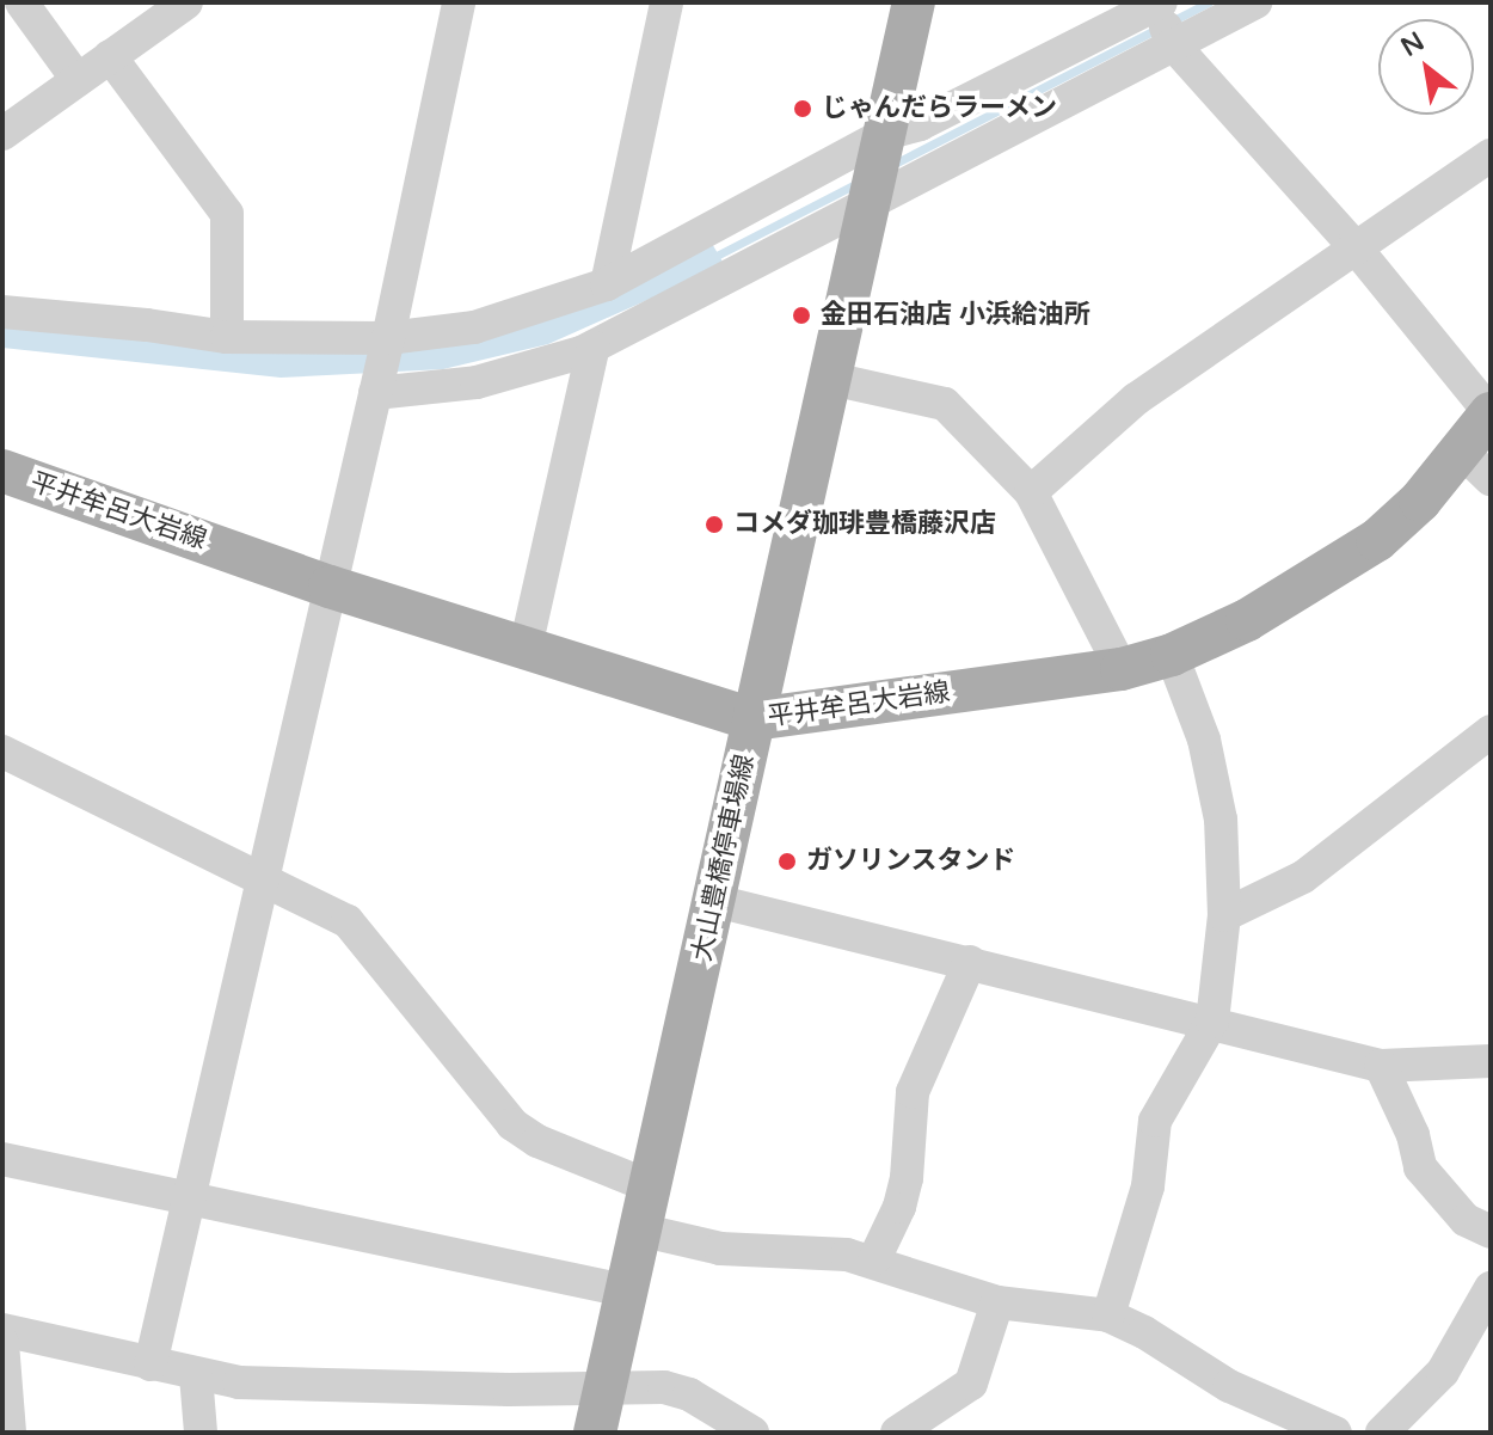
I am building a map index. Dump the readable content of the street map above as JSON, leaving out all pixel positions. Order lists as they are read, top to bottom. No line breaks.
{"streets":{"main road":["平井牟呂大岩線","大山豊橋停車場線"]},"crossings":[["平井牟呂大岩線","大山豊橋停車場線"]],"places":["じゃんだらラーメン","金田石油店 小浜給油所","コメダ珈琲豊橋藤沢店","ガソリンスタンド"],"north":"top left"}
